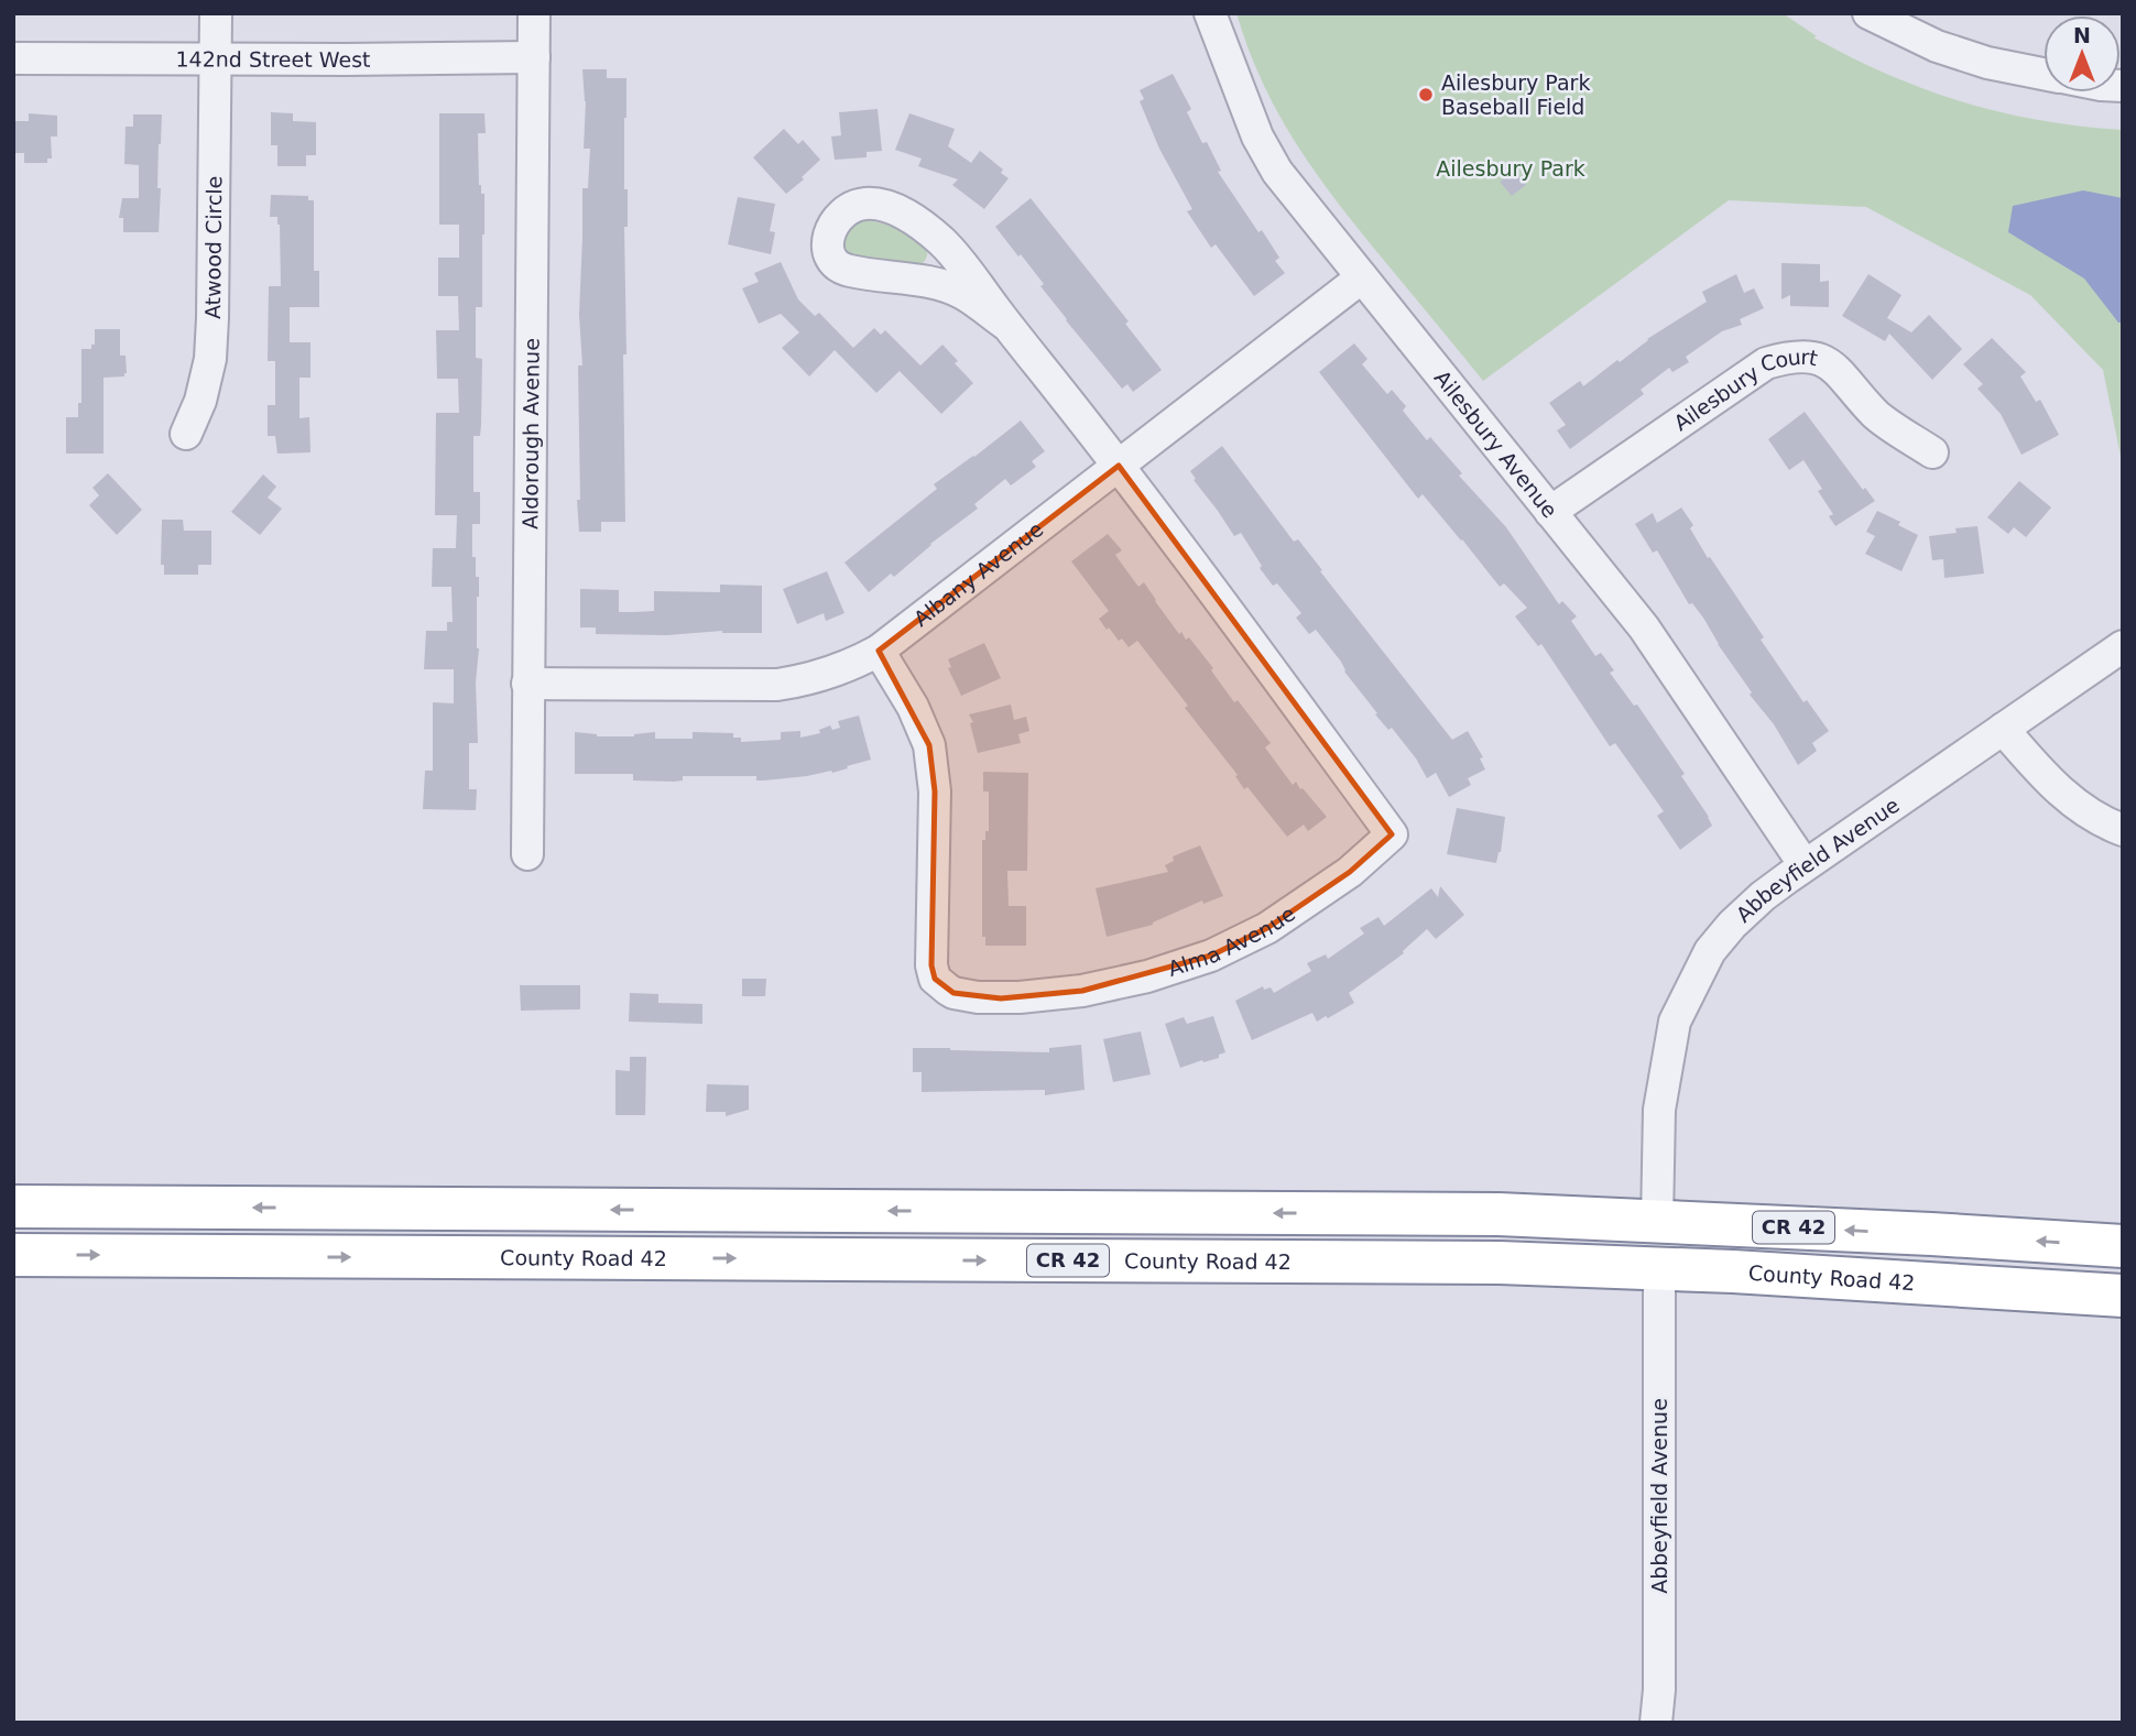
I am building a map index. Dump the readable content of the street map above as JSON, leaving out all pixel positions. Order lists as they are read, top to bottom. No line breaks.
{"streets":{"highway":["CR 42","County Road 42"],"street":["142nd Street West","Atwood Circle","Ailesbury Court","Aldorough Avenue","Ailesbury Avenue","Albany Avenue","Abbeyfield Avenue","Alma Avenue"]},"crossings":[["142nd Street West","Atwood Circle"],["142nd Street West","Aldorough Avenue"],["Ailesbury Court","Ailesbury Avenue"],["Aldorough Avenue","Albany Avenue"],["Ailesbury Avenue","Albany Avenue"],["Ailesbury Avenue","Abbeyfield Avenue"],["Albany Avenue","Alma Avenue"],["Abbeyfield Avenue","CR 42"],["Abbeyfield Avenue","County Road 42"]],"parks":["Ailesbury Park"],"places":["Ailesbury Park Baseball Field"],"north":"top"}
